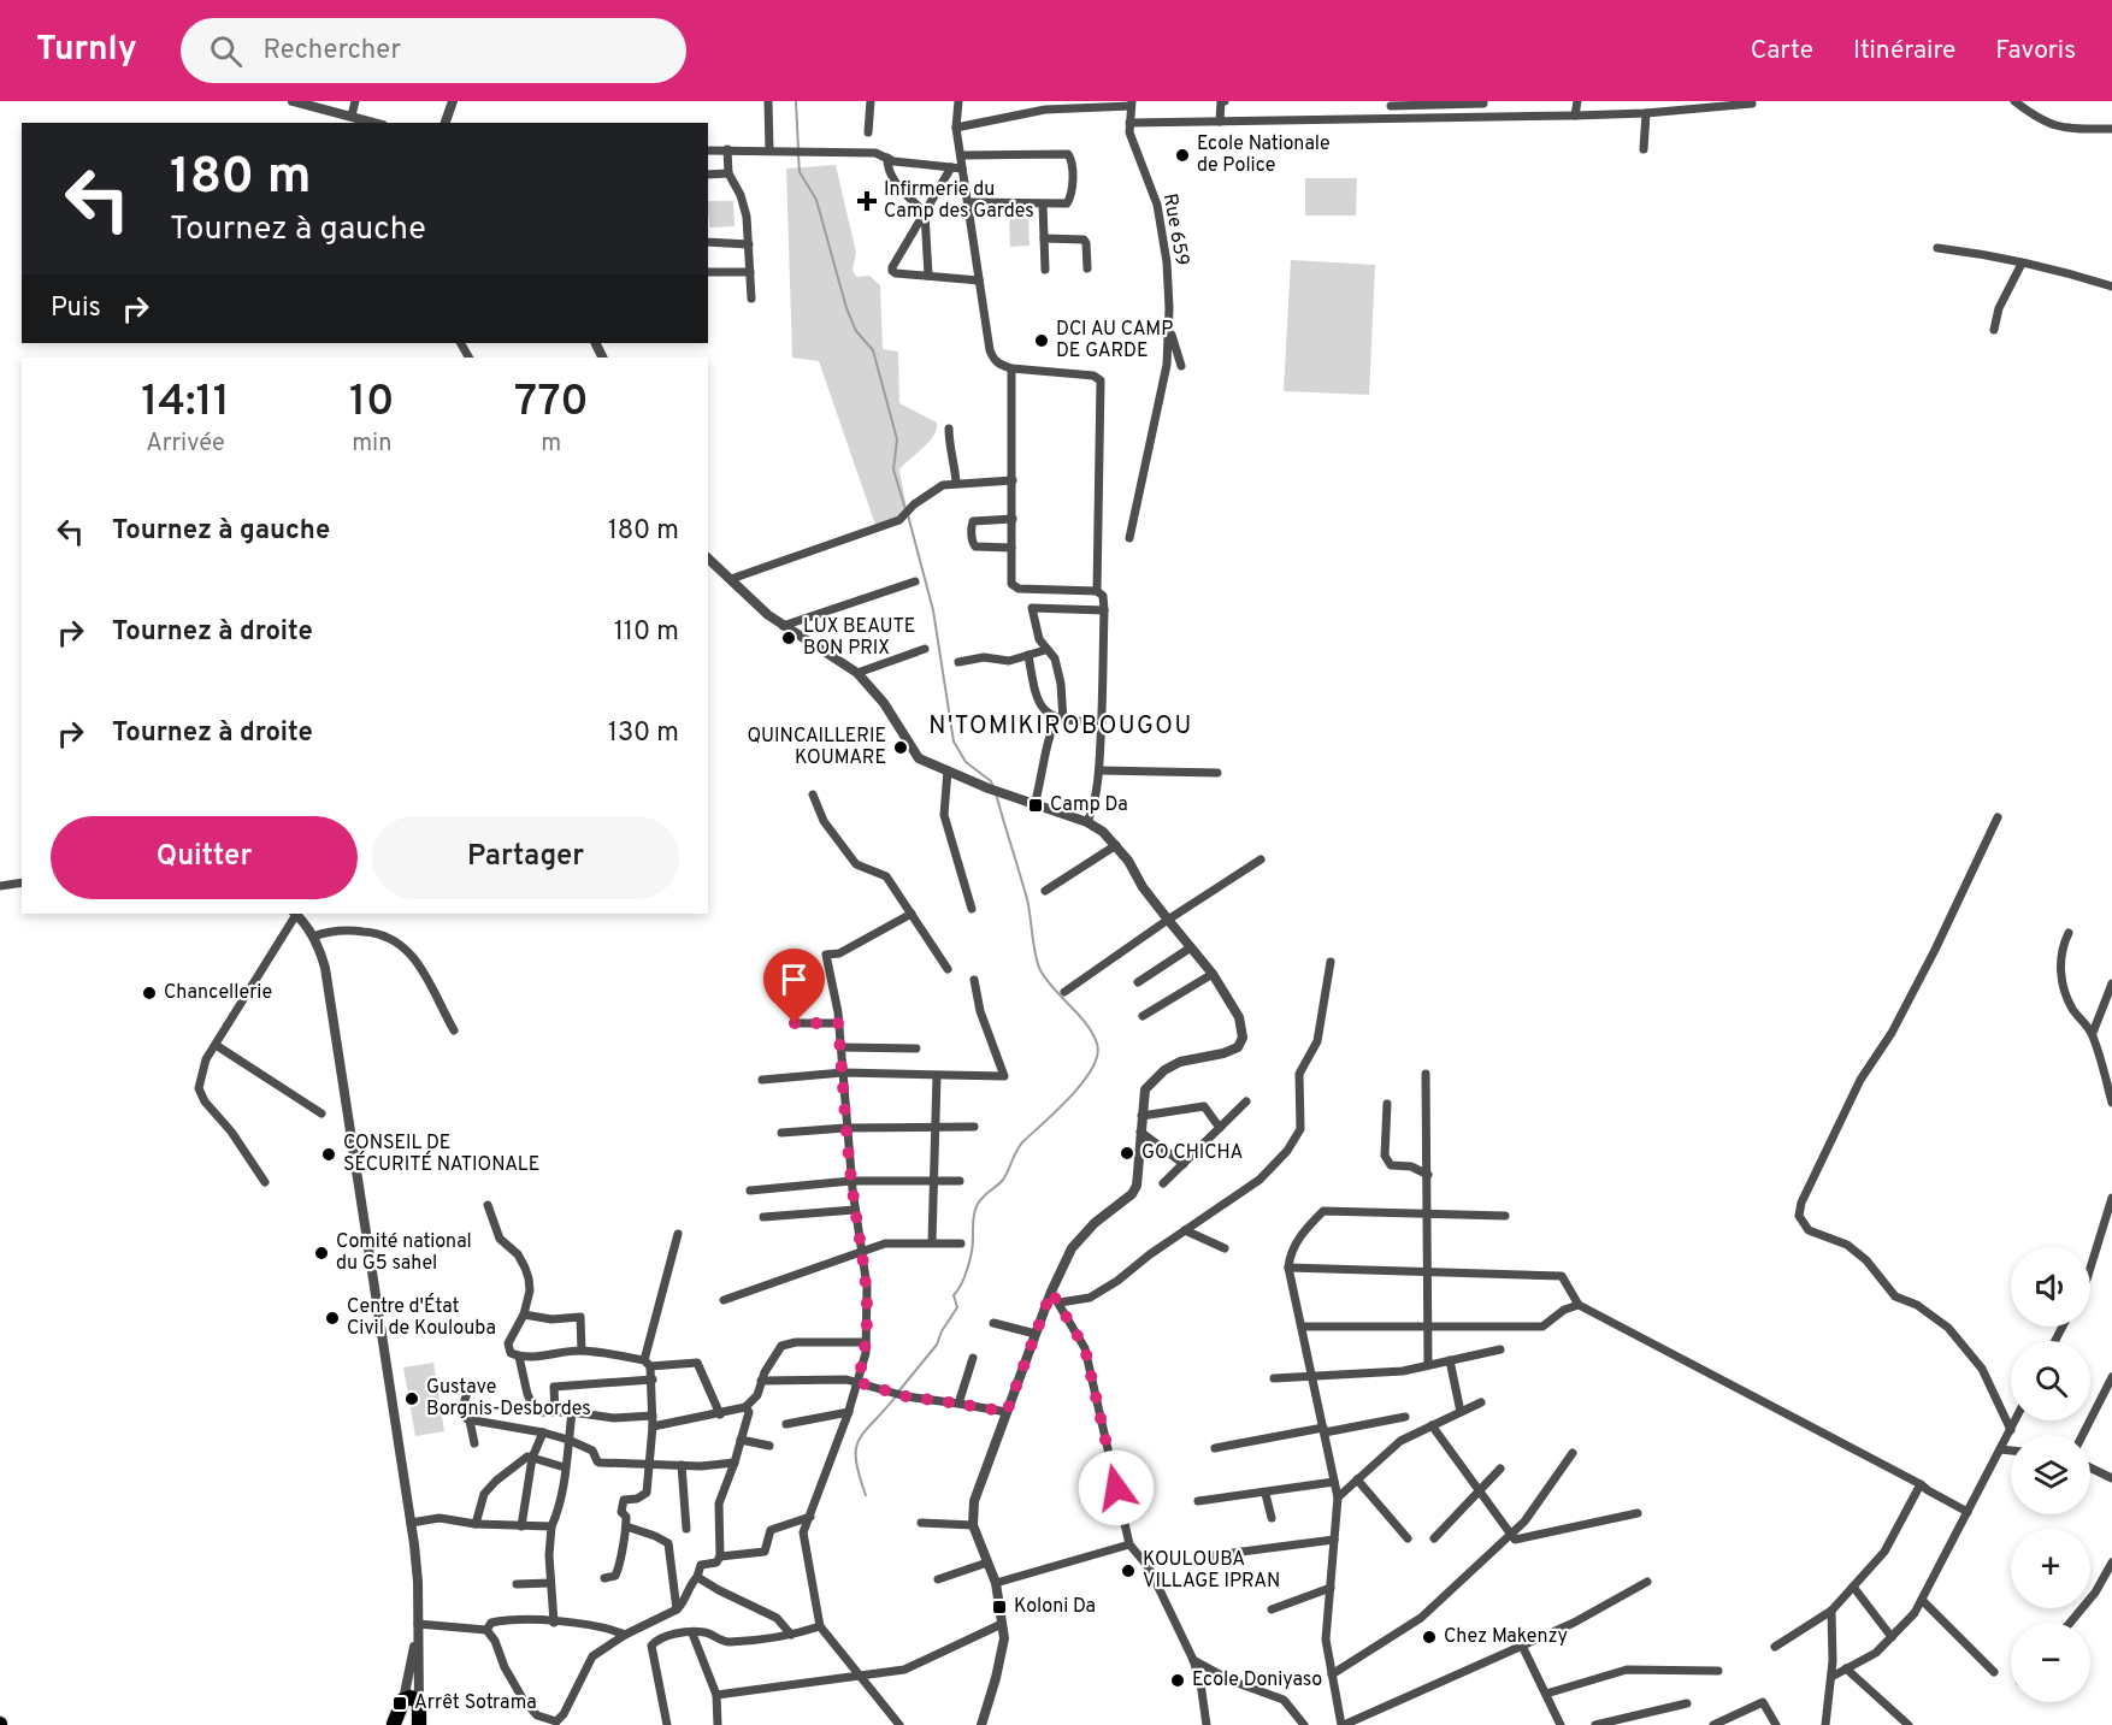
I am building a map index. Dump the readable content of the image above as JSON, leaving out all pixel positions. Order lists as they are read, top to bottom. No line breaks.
{"streets":{"street":["Rue 659"]},"districts":["N'TOMIKIROBOUGOU"],"places":{"other":["Ecole Nationale de Police","DCI AU CAMP DE GARDE","LUX BEAUTE BON PRIX","QUINCAILLERIE KOUMARE","Chancellerie","GO CHICHA","CONSEIL DE SÉCURITÉ NATIONALE","Comité national du G5 sahel","Centre d'État Civil de Koulouba","Gustave Borgnis-Desbordes","KOULOUBA VILLAGE IPRAN","Chez Makenzy","Ecole Doniyaso"],"health":["Infirmerie du Camp des Gardes"],"transit":["Camp Da","Koloni Da","Arrêt Sotrama"]},"page":{"header":"Turnly","search":"Rechercher","nav":["Carte","Itinéraire","Favoris"],"turn":["180 m","Tournez à gauche"],"then":"Puis","eta":["14:11","Arrivée","10","min","770","m"],"list":[{"name":"Tournez à gauche","value":"180 m"},{"name":"Tournez à droite","value":"110 m"},{"name":"Tournez à droite","value":"130 m"}],"buttons":["Quitter","Partager"],"map_buttons":["+","−"]}}
